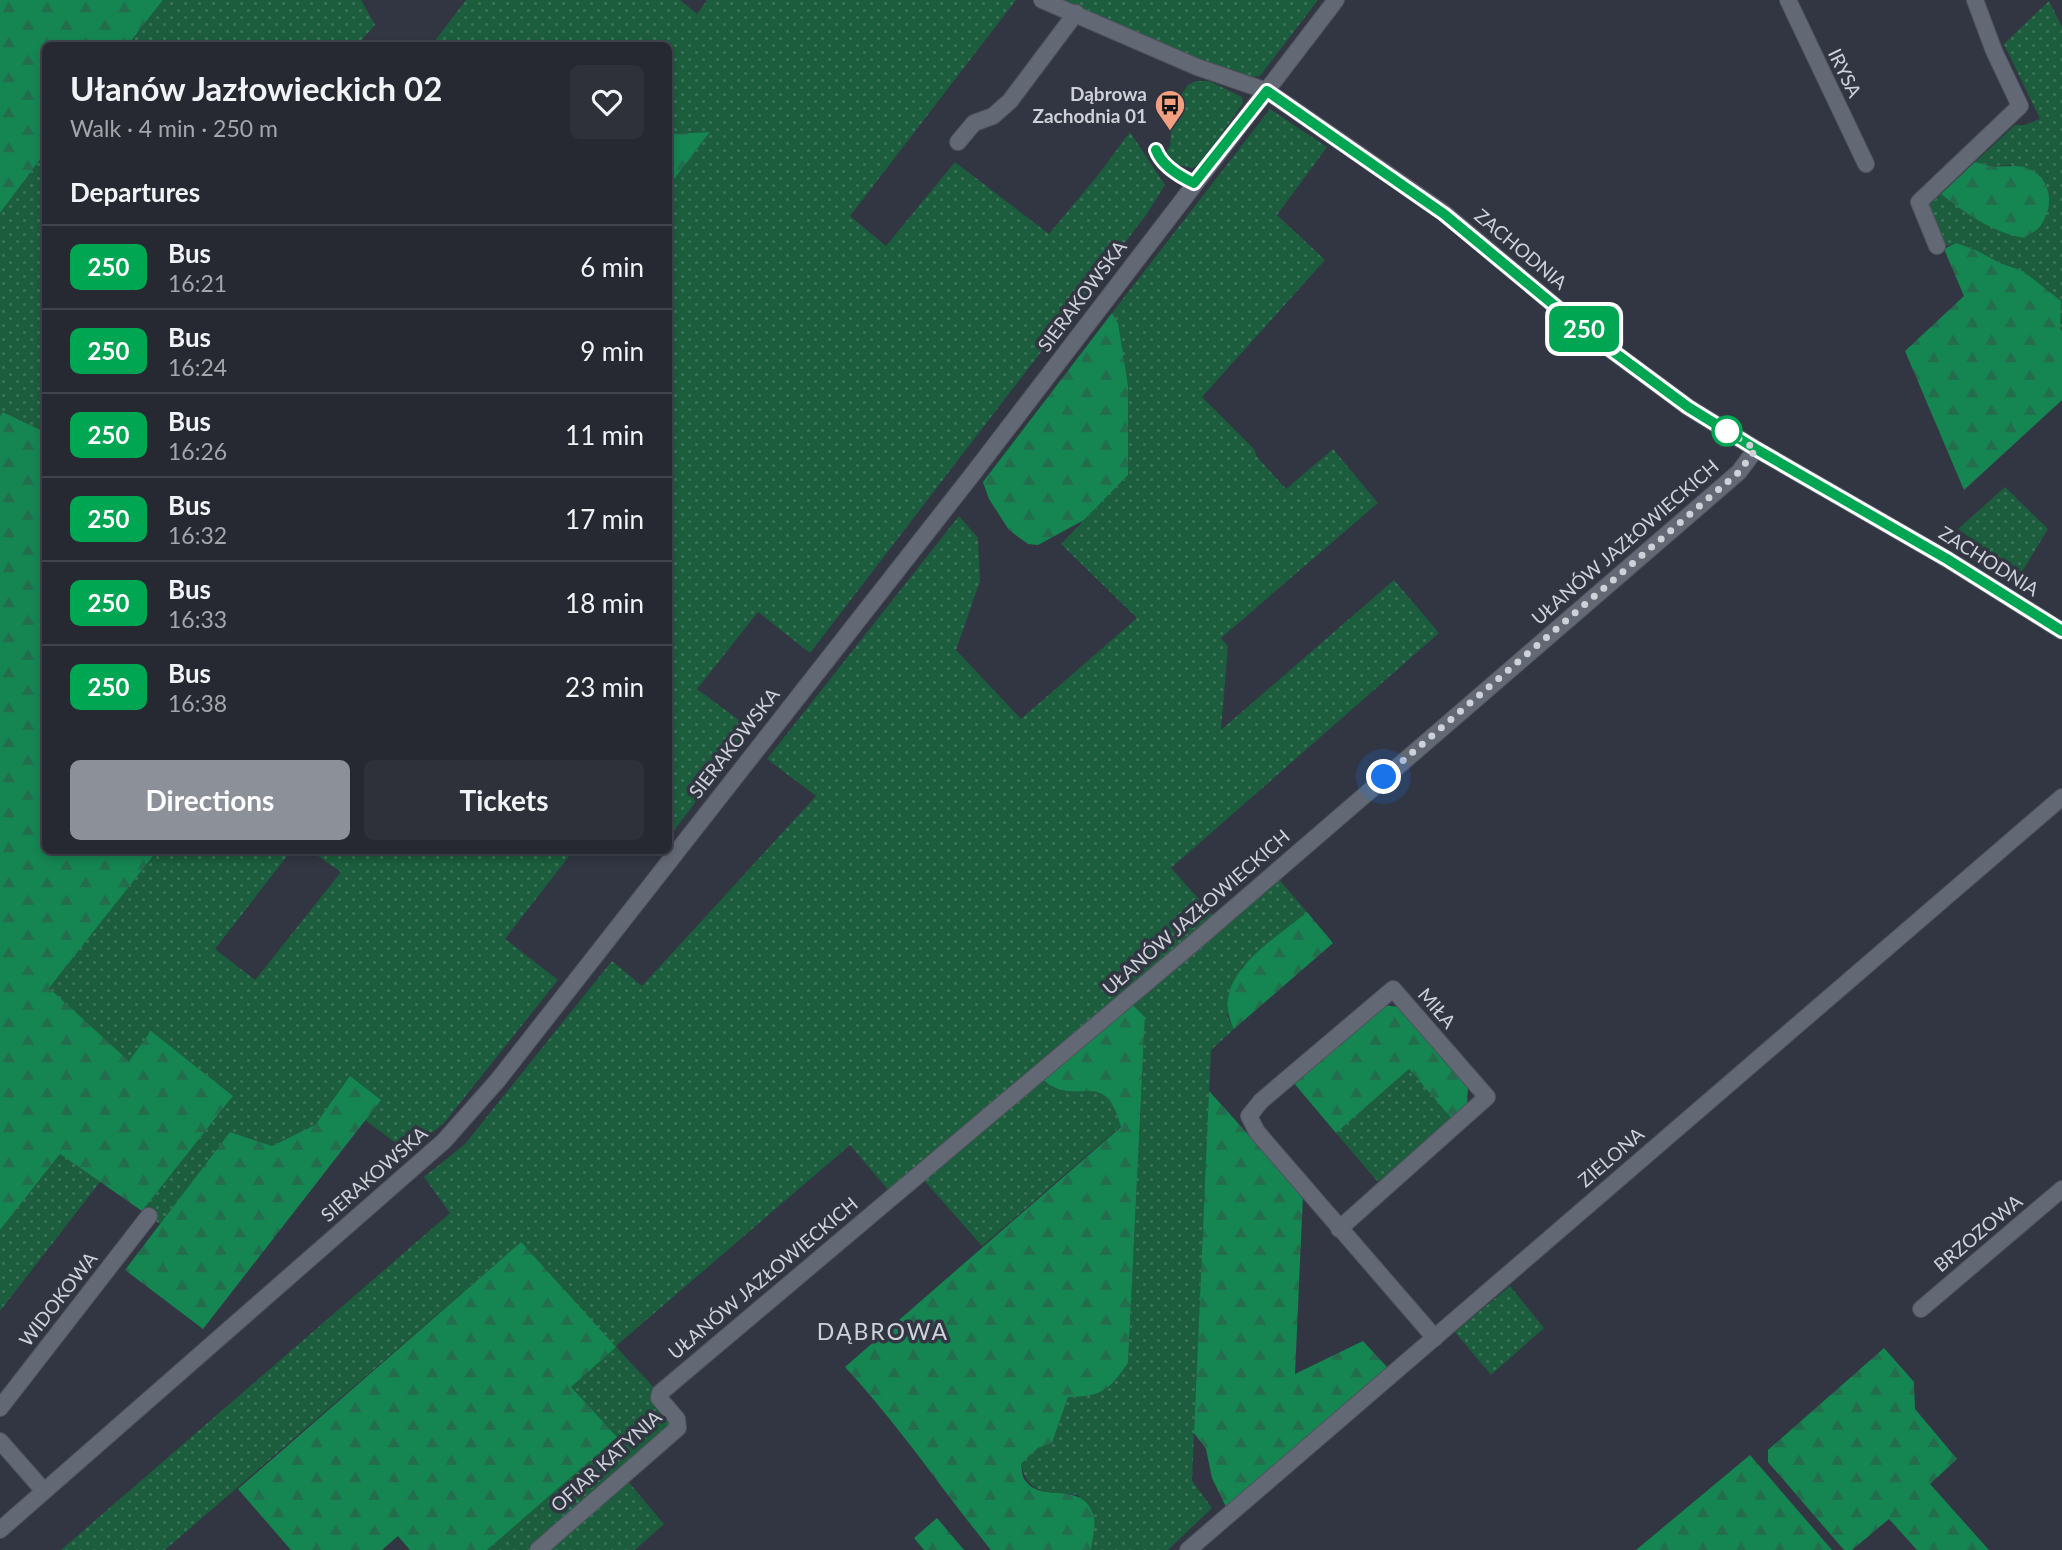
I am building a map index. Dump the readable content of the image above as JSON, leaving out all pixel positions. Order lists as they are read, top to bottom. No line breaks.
{"streets":{"street":["IRYSA","ZACHODNIA","SIERAKOWSKA","UŁANÓW JAZŁOWIECKICH","MIŁA","ZIELONA","BRZOZOWA","WIDOKOWA","OFIAR KATYNIA"]},"crossings":[["ZACHODNIA","SIERAKOWSKA"],["ZACHODNIA","UŁANÓW JAZŁOWIECKICH"],["UŁANÓW JAZŁOWIECKICH","OFIAR KATYNIA"],["MIŁA","ZIELONA"]],"districts":["DĄBROWA"],"places":{"bus stop":["Dąbrowa Zachodnia 01"]},"lines":["bus line 250"],"page":{"on_map":"250","heading":[["Ułanów Jazłowieckich 02","Walk · 4 min · 250 m"],"Departures"],"list":[{"mark":"250","name":"Bus","note":"16:21","value":"6 min"},{"mark":"250","name":"Bus","note":"16:24","value":"9 min"},{"mark":"250","name":"Bus","note":"16:26","value":"11 min"},{"mark":"250","name":"Bus","note":"16:32","value":"17 min"},{"mark":"250","name":"Bus","note":"16:33","value":"18 min"},{"mark":"250","name":"Bus","note":"16:38","value":"23 min"}],"buttons":["Directions","Tickets"]}}
